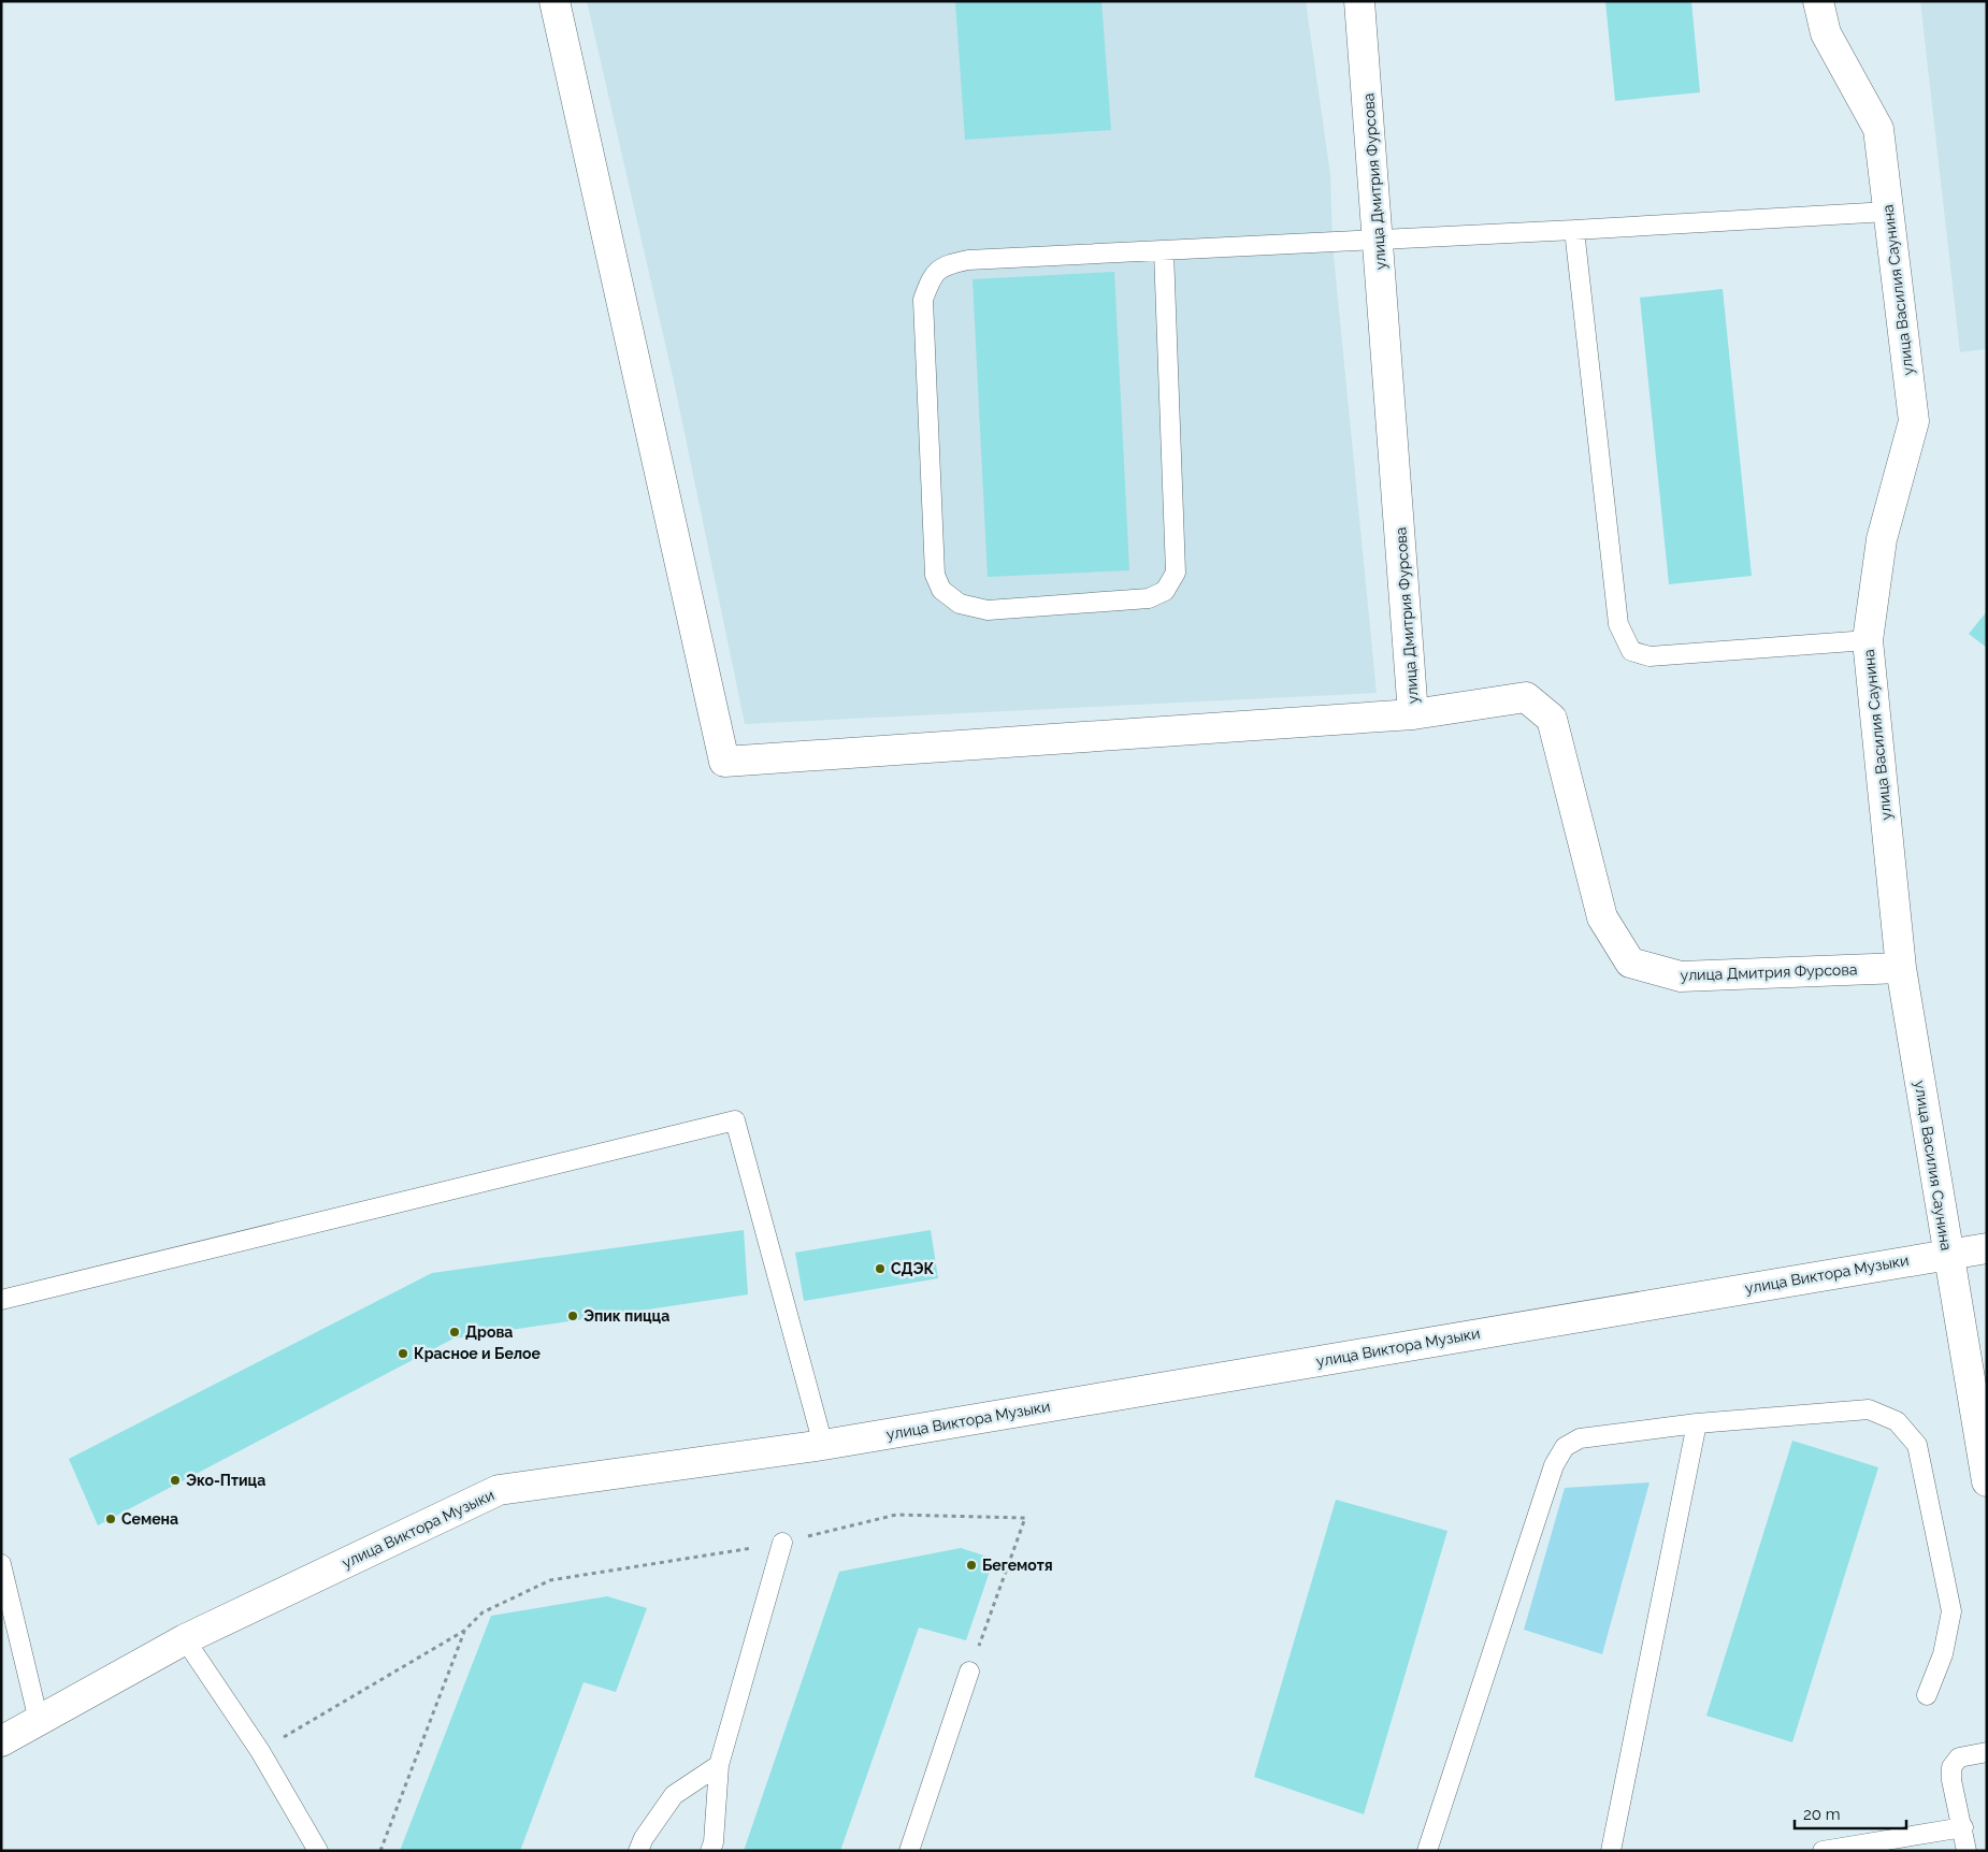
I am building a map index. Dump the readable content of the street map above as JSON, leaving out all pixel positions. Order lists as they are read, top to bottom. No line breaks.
{"streets":{"street":["улица Дмитрия Фурсова","улица Василия Саунина","улица Виктора Музыки"]},"crossings":[["улица Дмитрия Фурсова","улица Василия Саунина"],["улица Василия Саунина","улица Виктора Музыки"]],"places":["СДЭК","Эпик пицца","Дрова","Красное и Белое","Эко-Птица","Семена","Бегемотя"],"scale_bar":"20 m"}
